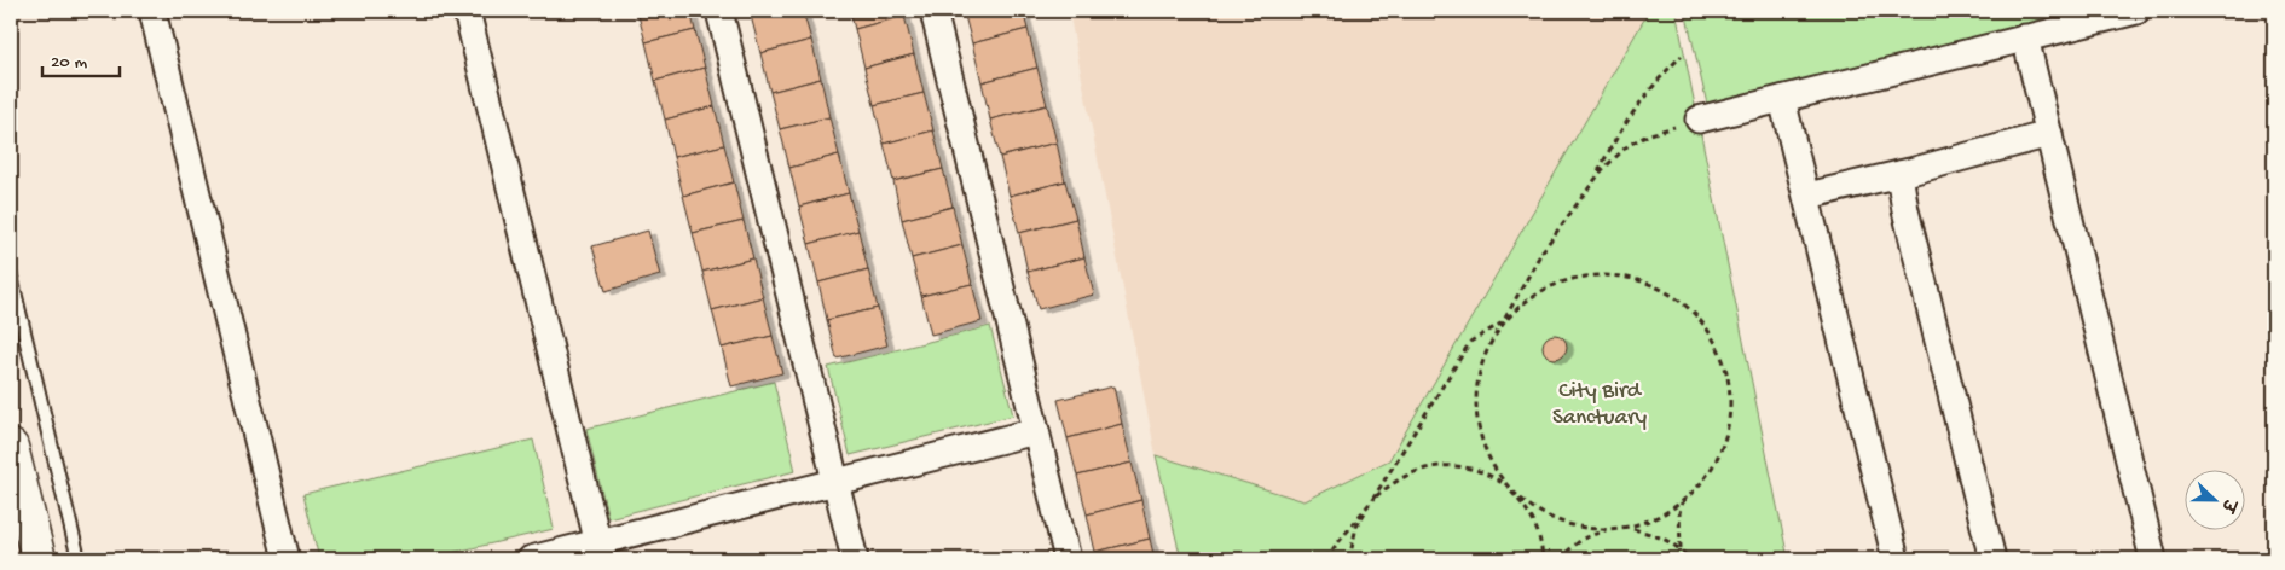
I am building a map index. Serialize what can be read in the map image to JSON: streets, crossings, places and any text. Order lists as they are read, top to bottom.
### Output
{
  "parks": ["City Bird Sanctuary"],
  "scale_bar": "20 m",
  "north": "right"
}
